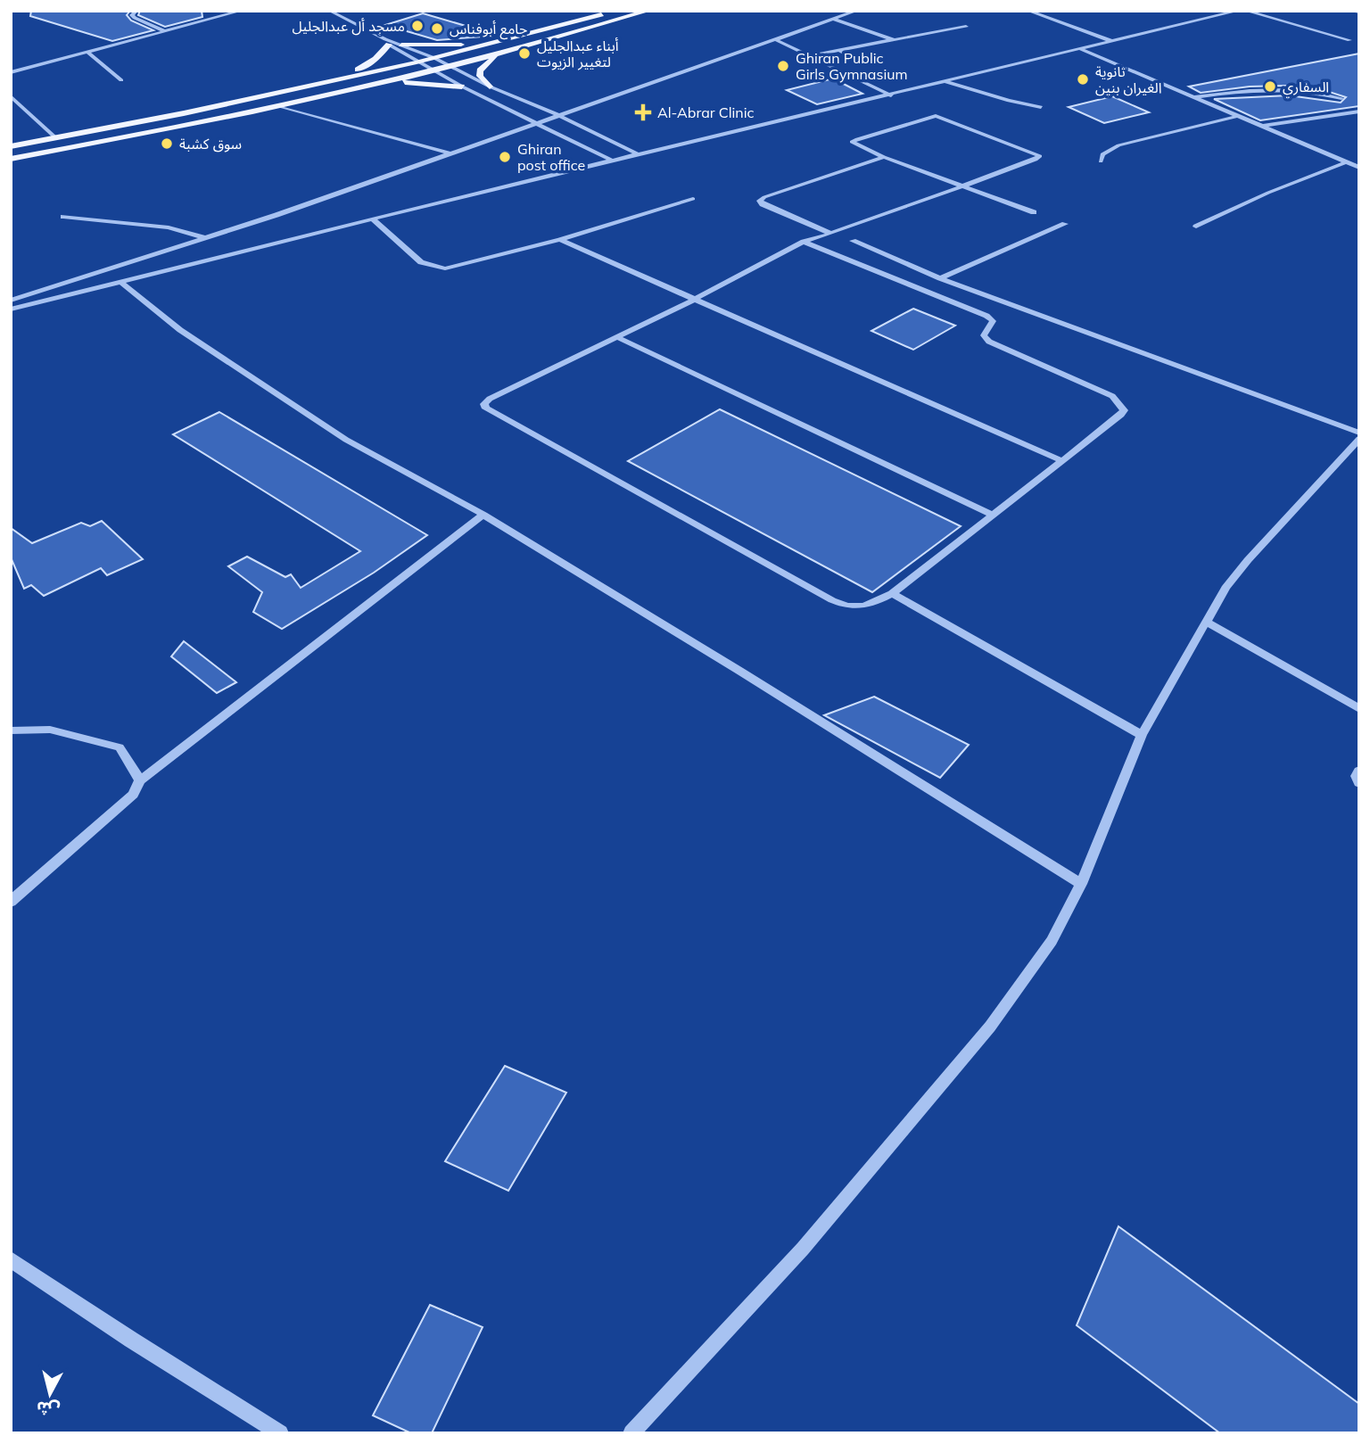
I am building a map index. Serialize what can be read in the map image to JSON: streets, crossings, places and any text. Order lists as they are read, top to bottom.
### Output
{
  "places": {
    "other": [
      "مسجد أل عبدالجليل",
      "جامع أبوفناس",
      "أبناء عبدالجليل لتغيير الزيوت",
      "Ghiran Public Girls Gymnasium",
      "تانوية الغيران بنين",
      "السفاري",
      "سوق كشبة",
      "Ghiran post office"
    ],
    "health": ["Al-Abrar Clinic"]
  },
  "north": "bottom"
}
